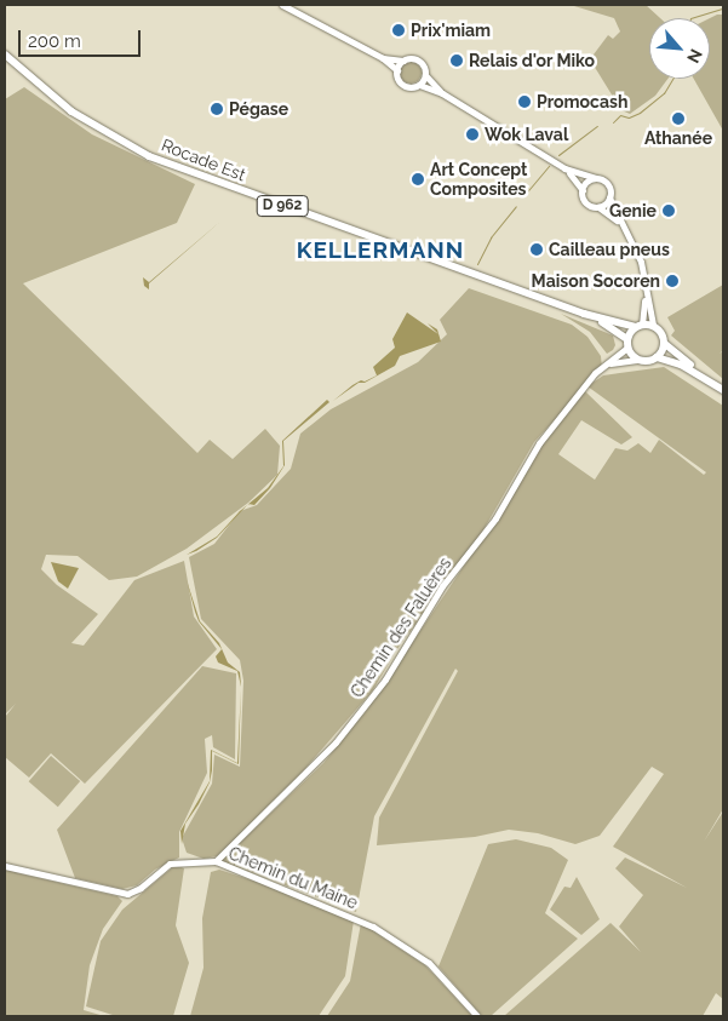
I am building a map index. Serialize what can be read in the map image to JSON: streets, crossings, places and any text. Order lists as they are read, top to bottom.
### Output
{
  "streets": {
    "main road": ["Rocade Est", "D 962"],
    "street": ["Chemin des Faluères", "Chemin du Maine"]
  },
  "crossings": [
    ["Rocade Est", "Chemin des Faluères"],
    ["Chemin des Faluères", "Chemin du Maine"]
  ],
  "districts": ["KELLERMANN"],
  "places": [
    "Prix'miam",
    "Relais d'or Miko",
    "Promocash",
    "Pégase",
    "Athanée",
    "Wok Laval",
    "Art Concept Composites",
    "Genie",
    "Cailleau pneus",
    "Maison Socoren"
  ],
  "scale_bar": "200 m",
  "north": "bottom right"
}
